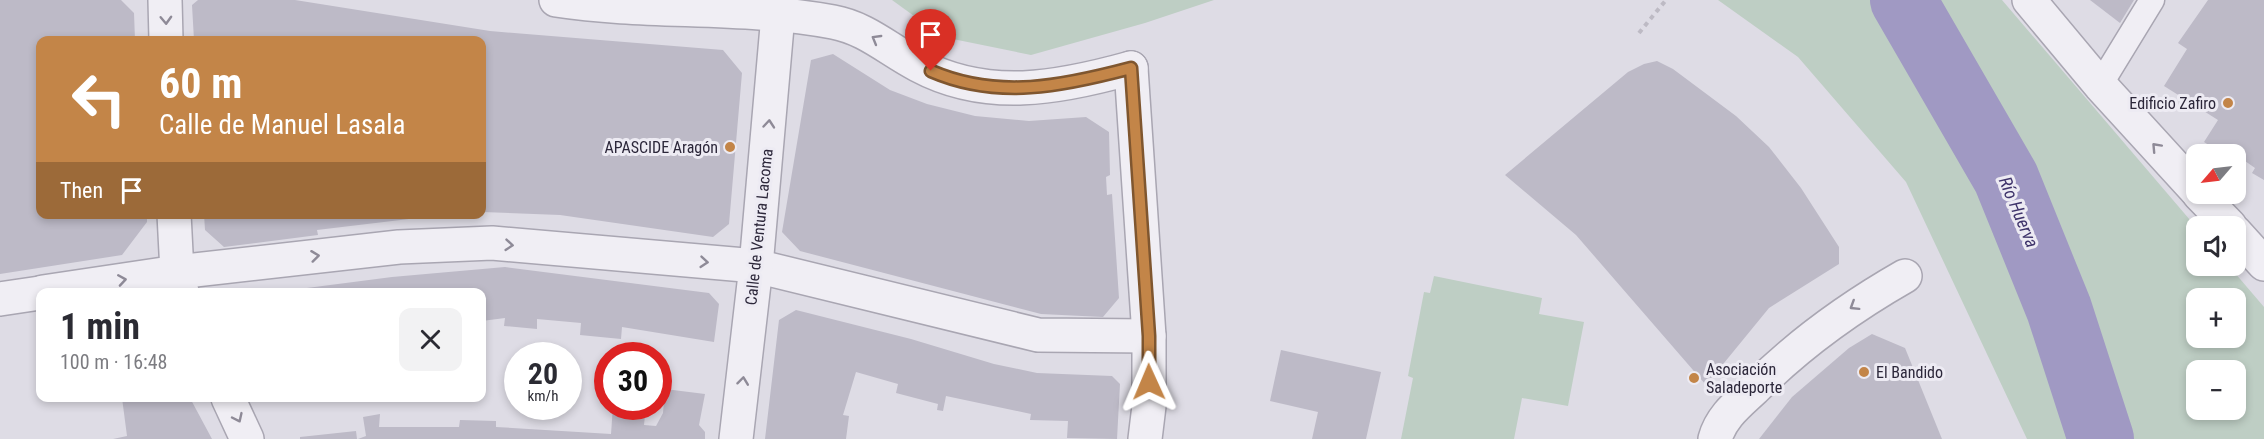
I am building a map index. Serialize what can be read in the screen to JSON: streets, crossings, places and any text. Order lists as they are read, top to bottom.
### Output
{
  "streets": {
    "street": ["Calle de Ventura Lacoma"]
  },
  "one_way": ["Calle de Ventura Lacoma"],
  "water": ["Río Huerva"],
  "places": [
    "Edificio Zafiro",
    "APASCIDE Aragón",
    "El Bandido",
    "Asociación Saladeporte"
  ],
  "north": "bottom left",
  "page": {
    "turn": ["60 m", "Calle de Manuel Lasala"],
    "map_buttons": ["+", "−"],
    "then": "Then",
    "heading": ["1 min", "100 m · 16:48"],
    "speed": "20 km/h",
    "limit": "30"
  }
}
